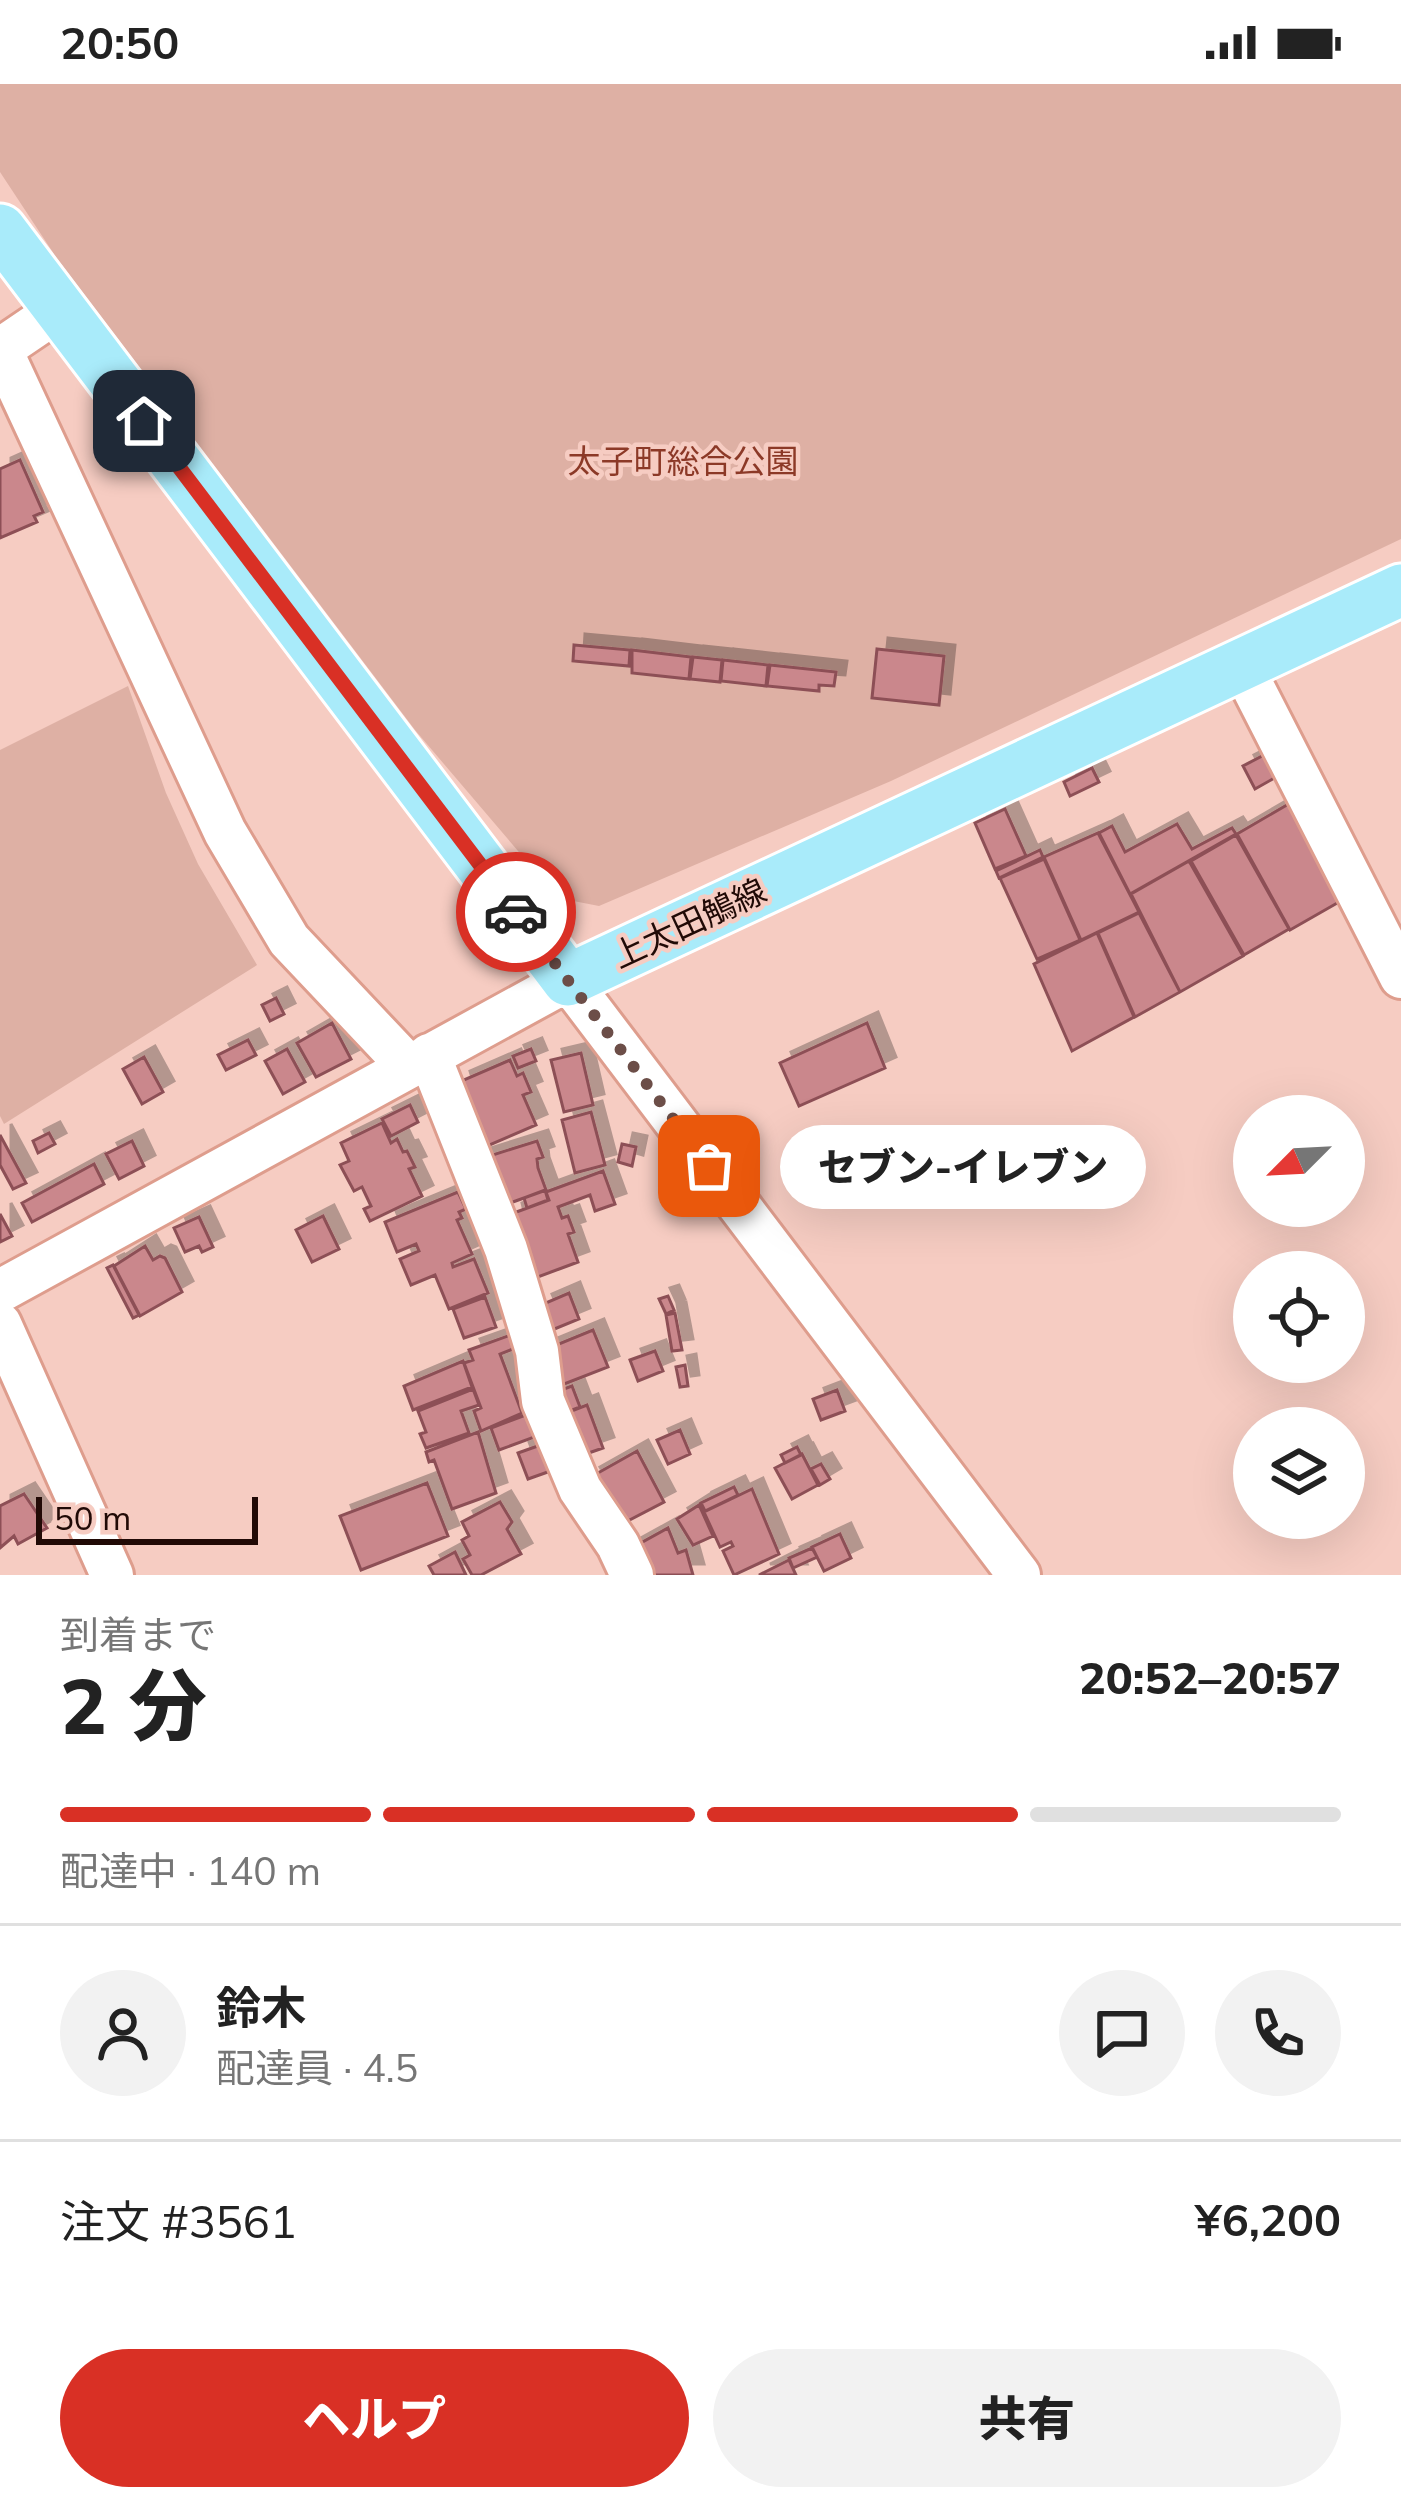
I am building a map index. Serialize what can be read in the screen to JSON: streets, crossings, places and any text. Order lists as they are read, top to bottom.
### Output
{
  "streets": {
    "main road": ["上太田鵤線"]
  },
  "parks": ["太子町総合公園"],
  "places": ["セブン-イレブン"],
  "scale_bar": "50 m",
  "north": "bottom left",
  "page": {
    "status": "20:50",
    "bubble": "セブン-イレブン",
    "scale": "50 m",
    "heading": ["2 分", "到着まで", "20:52–20:57"],
    "panel": [
      "鈴木",
      "配達員 · 4.5",
      "注文 #3561",
      "¥6,200"
    ],
    "bar": "配達中 · 140 m",
    "buttons": ["ヘルプ", "共有"]
  }
}
